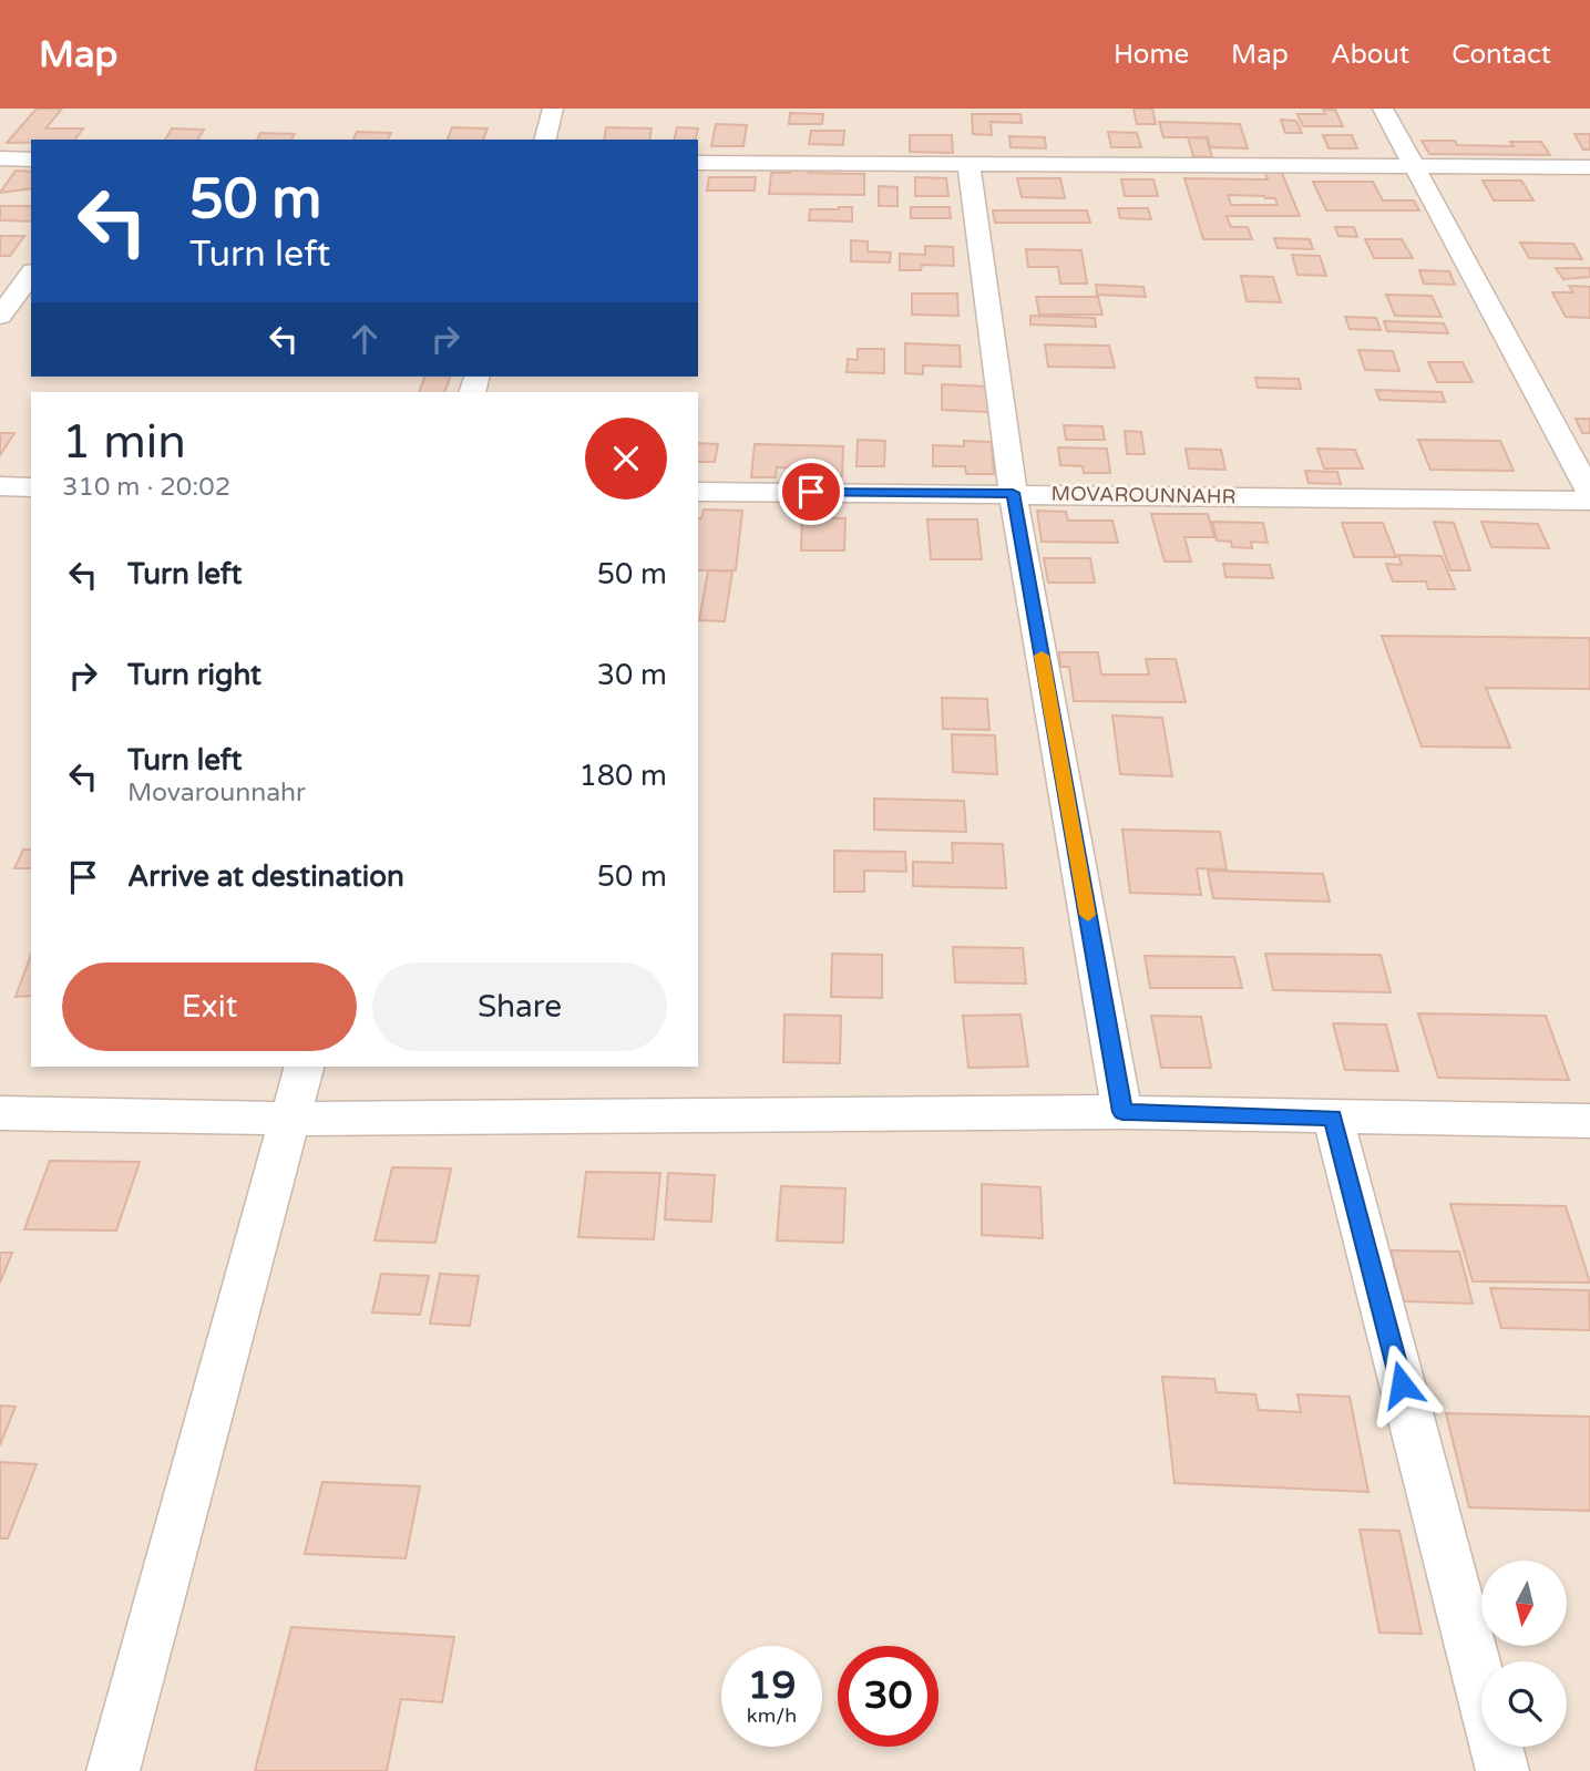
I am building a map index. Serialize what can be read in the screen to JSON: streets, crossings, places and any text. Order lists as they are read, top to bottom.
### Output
{
  "streets": {
    "street": ["MOVAROUNNAHR"]
  },
  "north": "bottom",
  "page": {
    "header": "Map",
    "nav": [
      "Home",
      "Map",
      "About",
      "Contact"
    ],
    "turn": ["50 m", "Turn left"],
    "heading": ["1 min", "310 m · 20:02"],
    "list": [
      {
        "name": "Turn left",
        "value": "50 m"
      },
      {
        "name": "Turn right",
        "value": "30 m"
      },
      {
        "name": "Turn left",
        "note": "Movarounnahr",
        "value": "180 m"
      },
      {
        "name": "Arrive at destination",
        "value": "50 m"
      }
    ],
    "buttons": ["Exit", "Share"],
    "speed": "19 km/h",
    "limit": "30"
  }
}
